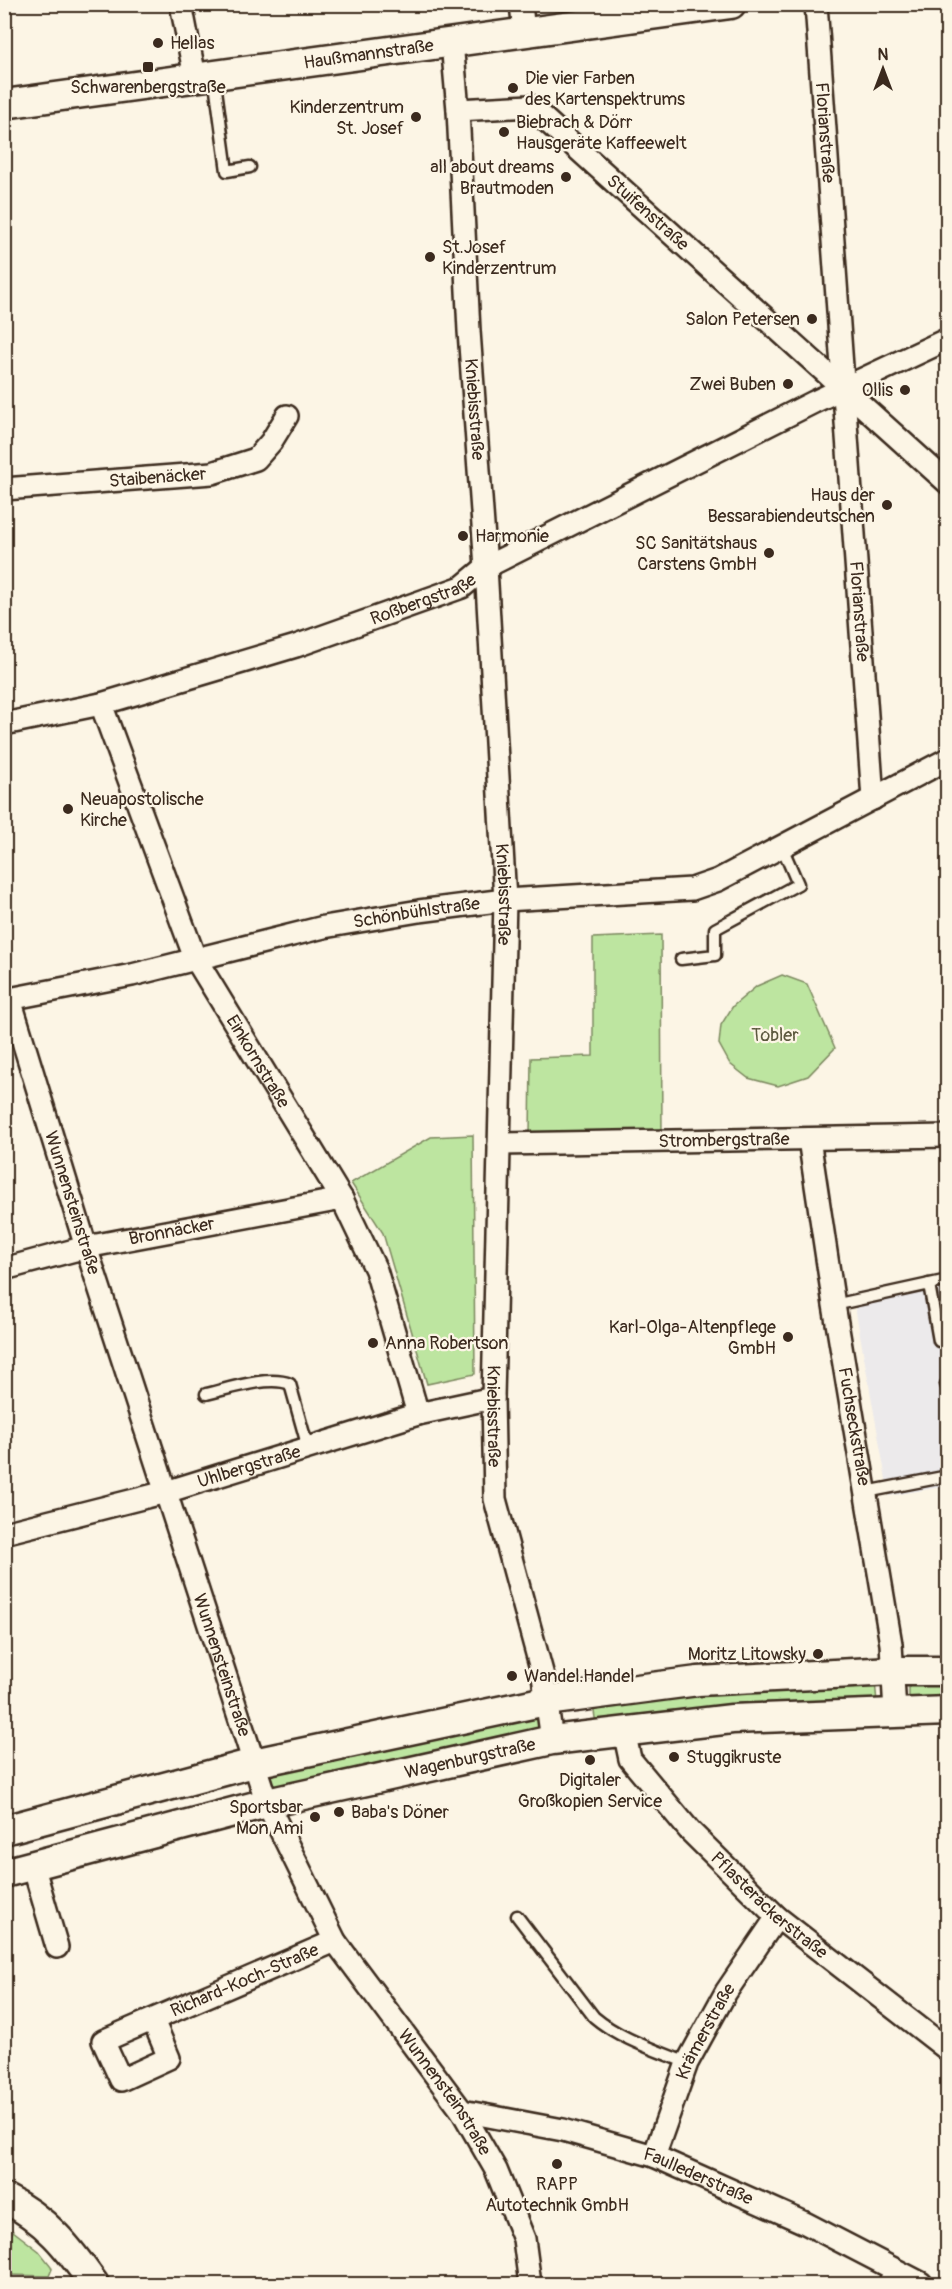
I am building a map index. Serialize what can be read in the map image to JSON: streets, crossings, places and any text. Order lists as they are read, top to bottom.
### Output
{
  "streets": {
    "main road": ["Haußmannstraße", "Wagenburgstraße"],
    "street": [
      "Florianstraße",
      "Stuifenstraße",
      "Kniebisstraße",
      "Staibenäcker",
      "Roßbergstraße",
      "Schönbühlstraße",
      "Einkornstraße",
      "Strombergstraße",
      "Wunnensteinstraße",
      "Bronnäcker",
      "Fuchseckstraße",
      "Uhlbergstraße",
      "Pflasteräckerstraße",
      "Richard-Koch-Straße",
      "Krämerstraße",
      "Faullederstraße"
    ]
  },
  "crossings": [
    ["Haußmannstraße", "Kniebisstraße"],
    ["Florianstraße", "Stuifenstraße"],
    ["Florianstraße", "Roßbergstraße"],
    ["Florianstraße", "Schönbühlstraße"],
    ["Stuifenstraße", "Kniebisstraße"],
    ["Stuifenstraße", "Roßbergstraße"],
    ["Kniebisstraße", "Roßbergstraße"],
    ["Kniebisstraße", "Schönbühlstraße"],
    ["Kniebisstraße", "Strombergstraße"],
    ["Kniebisstraße", "Uhlbergstraße"],
    ["Kniebisstraße", "Wagenburgstraße"],
    ["Roßbergstraße", "Einkornstraße"],
    ["Schönbühlstraße", "Einkornstraße"],
    ["Schönbühlstraße", "Wunnensteinstraße"],
    ["Einkornstraße", "Bronnäcker"],
    ["Einkornstraße", "Uhlbergstraße"],
    ["Strombergstraße", "Fuchseckstraße"],
    ["Wunnensteinstraße", "Bronnäcker"],
    ["Wunnensteinstraße", "Uhlbergstraße"],
    ["Wunnensteinstraße", "Wagenburgstraße"],
    ["Wunnensteinstraße", "Richard-Koch-Straße"],
    ["Wunnensteinstraße", "Faullederstraße"],
    ["Fuchseckstraße", "Wagenburgstraße"],
    ["Wagenburgstraße", "Pflasteräckerstraße"],
    ["Pflasteräckerstraße", "Krämerstraße"],
    ["Krämerstraße", "Faullederstraße"]
  ],
  "parks": ["Tobler"],
  "places": {
    "other": [
      "Hellas",
      "Die vier Farben des Kartenspektrums",
      "Kinderzentrum St. Josef",
      "Biebrach & Dörr Hausgeräte Kaffeewelt",
      "all about dreams Brautmoden",
      "St.Josef Kinderzentrum",
      "Salon Petersen",
      "Zwei Buben",
      "Ollis",
      "Haus der Bessarabiendeutschen",
      "Harmonie",
      "SC Sanitätshaus Carstens GmbH",
      "Neuapostolische Kirche",
      "Karl-Olga-Altenpflege GmbH",
      "Anna Robertson",
      "Moritz Litowsky",
      "Wandel.Handel",
      "Stuggikruste",
      "Digitaler Großkopien Service",
      "Baba's Döner",
      "Sportsbar Mon Ami",
      "RAPP Autotechnik GmbH"
    ],
    "transit": ["Schwarenbergstraße"]
  },
  "north": "top"
}
